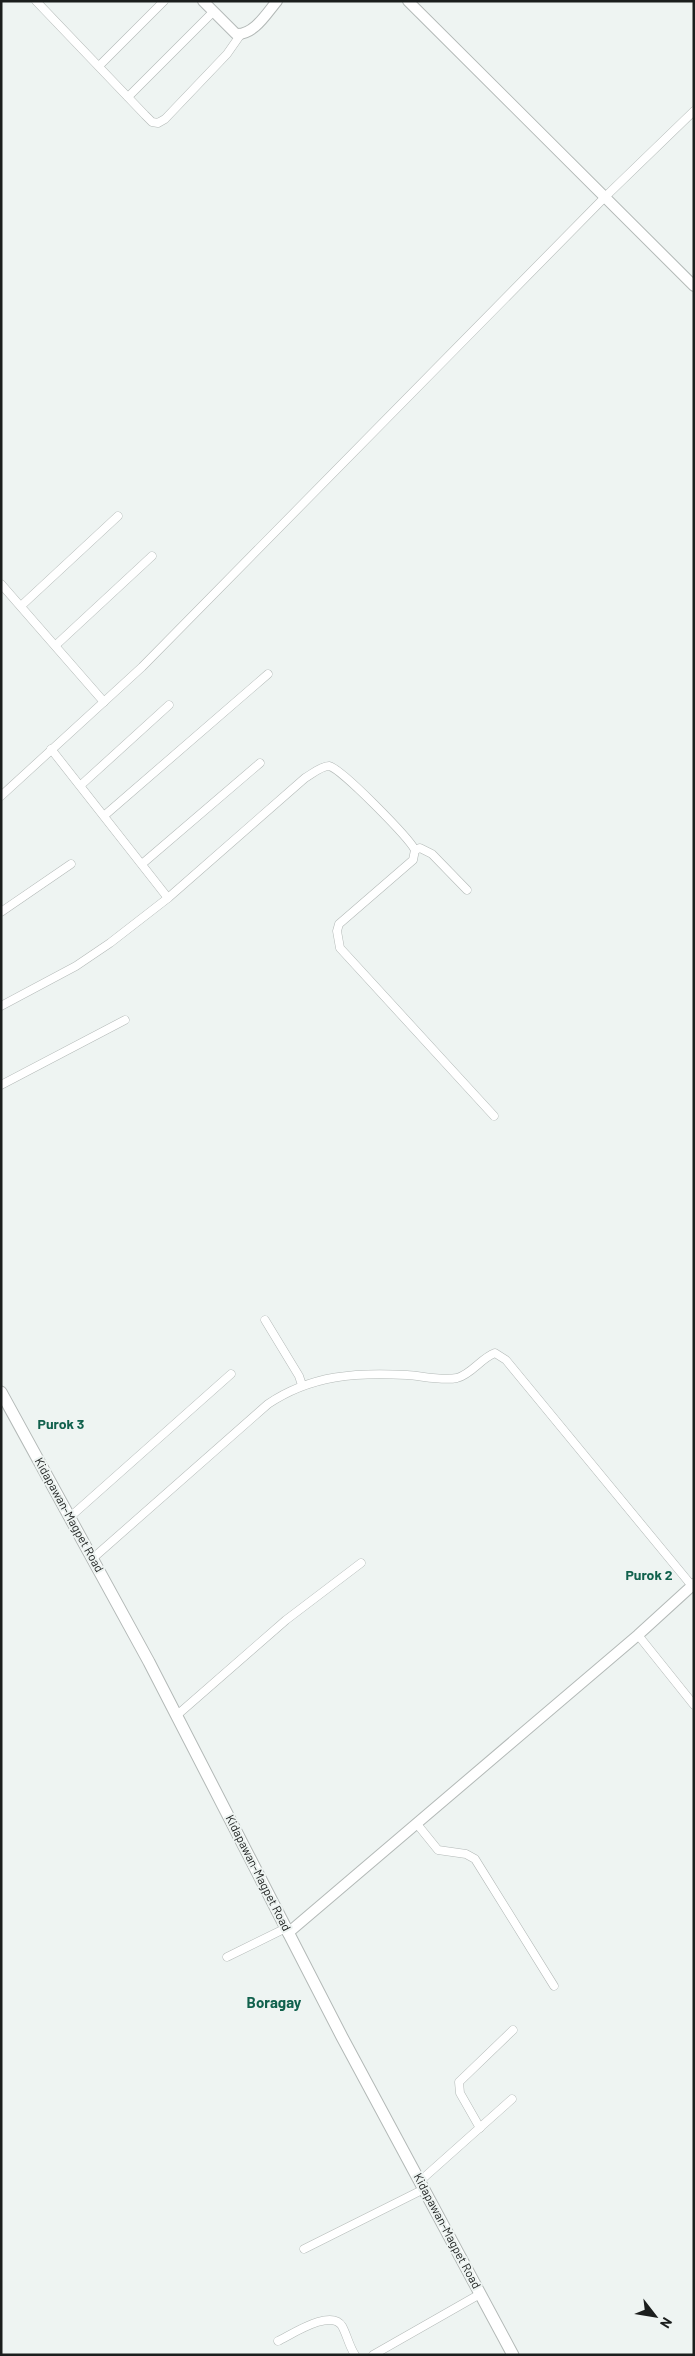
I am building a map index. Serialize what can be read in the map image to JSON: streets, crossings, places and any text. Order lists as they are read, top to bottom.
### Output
{
  "streets": {
    "main road": ["Kidapawan-Magpet Road"]
  },
  "districts": ["Purok 3", "Purok 2", "Boragay"],
  "north": "bottom right"
}
